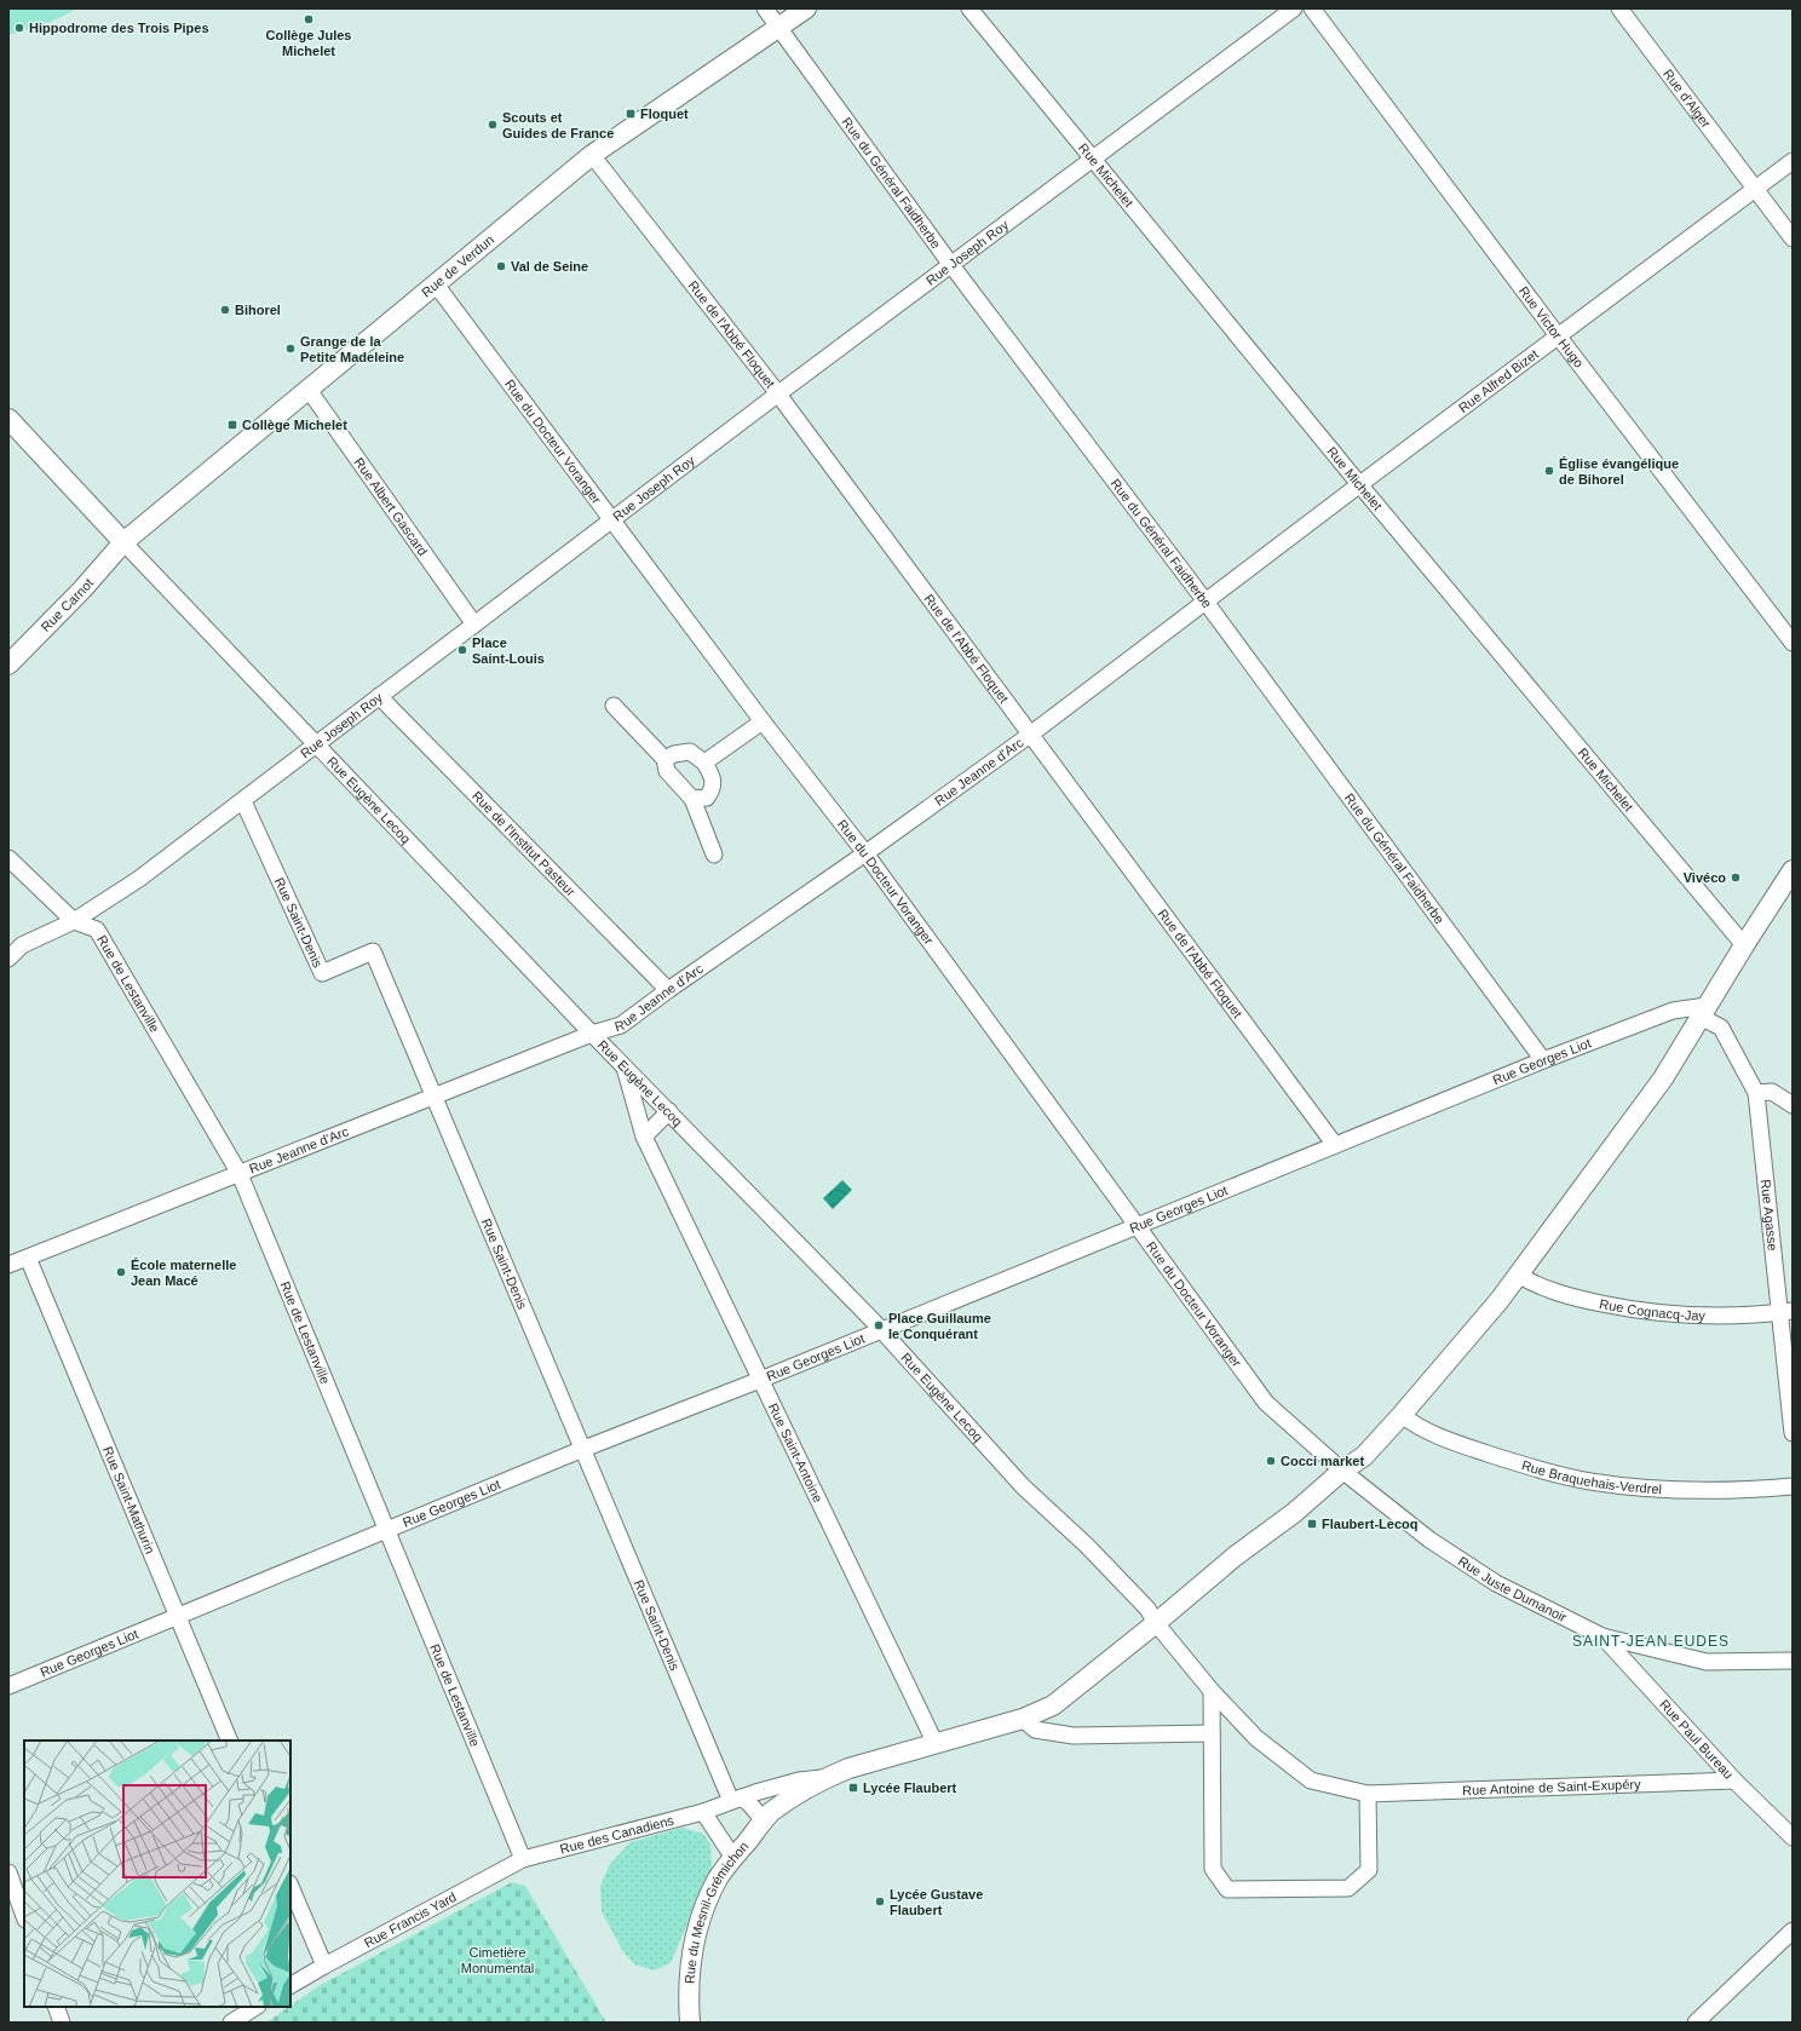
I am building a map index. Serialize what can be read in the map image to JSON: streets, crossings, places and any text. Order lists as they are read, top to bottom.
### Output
{
  "streets": {
    "street": [
      "Rue d'Alger",
      "Rue Michelet",
      "Rue du Général Faidherbe",
      "Rue Joseph Roy",
      "Rue de Verdun",
      "Rue Victor Hugo",
      "Rue de l'Abbé Floquet",
      "Rue Alfred Bizet",
      "Rue du Docteur Voranger",
      "Rue Albert Gascard",
      "Rue Carnot",
      "Rue Jeanne d'Arc",
      "Rue Eugène Lecoq",
      "Rue de l'Institut Pasteur",
      "Rue Saint-Denis",
      "Rue de Lestanville",
      "Rue Georges Liot",
      "Rue Agasse",
      "Rue Cognacq-Jay",
      "Rue Saint-Antoine",
      "Rue Braquehais-Verdrel",
      "Rue Saint-Mathurin",
      "Rue Juste Dumanoir",
      "Rue Paul Bureau",
      "Rue Antoine de Saint-Exupéry",
      "Rue des Canadiens",
      "Rue du Mesnil-Grémichon",
      "Rue Francis Yard"
    ]
  },
  "crossings": [
    ["Rue d'Alger", "Rue Alfred Bizet"],
    ["Rue Michelet", "Rue Joseph Roy"],
    ["Rue Michelet", "Rue Alfred Bizet"],
    ["Rue Michelet", "Rue du Mesnil-Grémichon"],
    ["Rue du Général Faidherbe", "Rue Joseph Roy"],
    ["Rue du Général Faidherbe", "Rue de Verdun"],
    ["Rue du Général Faidherbe", "Rue Alfred Bizet"],
    ["Rue du Général Faidherbe", "Rue Jeanne d'Arc"],
    ["Rue du Général Faidherbe", "Rue Georges Liot"],
    ["Rue Joseph Roy", "Rue de l'Abbé Floquet"],
    ["Rue Joseph Roy", "Rue du Docteur Voranger"],
    ["Rue Joseph Roy", "Rue Albert Gascard"],
    ["Rue Joseph Roy", "Rue Eugène Lecoq"],
    ["Rue Joseph Roy", "Rue de l'Institut Pasteur"],
    ["Rue Joseph Roy", "Rue Saint-Denis"],
    ["Rue Joseph Roy", "Rue de Lestanville"],
    ["Rue de Verdun", "Rue de l'Abbé Floquet"],
    ["Rue de Verdun", "Rue du Docteur Voranger"],
    ["Rue de Verdun", "Rue Albert Gascard"],
    ["Rue de Verdun", "Rue Carnot"],
    ["Rue de Verdun", "Rue Eugène Lecoq"],
    ["Rue Victor Hugo", "Rue Alfred Bizet"],
    ["Rue de l'Abbé Floquet", "Rue Jeanne d'Arc"],
    ["Rue de l'Abbé Floquet", "Rue Georges Liot"],
    ["Rue Alfred Bizet", "Rue Jeanne d'Arc"],
    ["Rue du Docteur Voranger", "Rue Jeanne d'Arc"],
    ["Rue du Docteur Voranger", "Rue Georges Liot"],
    ["Rue du Docteur Voranger", "Rue Juste Dumanoir"],
    ["Rue du Docteur Voranger", "Rue du Mesnil-Grémichon"],
    ["Rue Carnot", "Rue Eugène Lecoq"],
    ["Rue Jeanne d'Arc", "Rue Eugène Lecoq"],
    ["Rue Jeanne d'Arc", "Rue de l'Institut Pasteur"],
    ["Rue Jeanne d'Arc", "Rue Saint-Denis"],
    ["Rue Jeanne d'Arc", "Rue de Lestanville"],
    ["Rue Jeanne d'Arc", "Rue Saint-Mathurin"],
    ["Rue Eugène Lecoq", "Rue Georges Liot"],
    ["Rue Eugène Lecoq", "Rue Saint-Antoine"],
    ["Rue Eugène Lecoq", "Rue Antoine de Saint-Exupéry"],
    ["Rue Eugène Lecoq", "Rue du Mesnil-Grémichon"],
    ["Rue Saint-Denis", "Rue Georges Liot"],
    ["Rue Saint-Denis", "Rue des Canadiens"],
    ["Rue de Lestanville", "Rue Georges Liot"],
    ["Rue de Lestanville", "Rue des Canadiens"],
    ["Rue de Lestanville", "Rue Francis Yard"],
    ["Rue Georges Liot", "Rue Agasse"],
    ["Rue Georges Liot", "Rue Saint-Antoine"],
    ["Rue Georges Liot", "Rue Saint-Mathurin"],
    ["Rue Georges Liot", "Rue du Mesnil-Grémichon"],
    ["Rue Agasse", "Rue Cognacq-Jay"],
    ["Rue Agasse", "Rue du Mesnil-Grémichon"],
    ["Rue Cognacq-Jay", "Rue du Mesnil-Grémichon"],
    ["Rue Saint-Antoine", "Rue du Mesnil-Grémichon"],
    ["Rue Braquehais-Verdrel", "Rue du Mesnil-Grémichon"],
    ["Rue Juste Dumanoir", "Rue Paul Bureau"],
    ["Rue Juste Dumanoir", "Rue du Mesnil-Grémichon"],
    ["Rue Paul Bureau", "Rue Antoine de Saint-Exupéry"],
    ["Rue Antoine de Saint-Exupéry", "Rue du Mesnil-Grémichon"],
    ["Rue des Canadiens", "Rue du Mesnil-Grémichon"],
    ["Rue des Canadiens", "Rue Francis Yard"]
  ],
  "districts": ["SAINT-JEAN EUDES"],
  "parks": ["Cimetière Monumental"],
  "places": {
    "other": [
      "Collège Jules Michelet",
      "Hippodrome des Trois Pipes",
      "Scouts et Guides de France",
      "Val de Seine",
      "Bihorel",
      "Grange de la Petite Madeleine",
      "Église évangélique de Bihorel",
      "Place Saint-Louis",
      "Vivéco",
      "École maternelle Jean Macé",
      "Place Guillaume le Conquérant",
      "Cocci market",
      "Lycée Gustave Flaubert"
    ],
    "transit": [
      "Floquet",
      "Collège Michelet",
      "Flaubert-Lecoq",
      "Lycée Flaubert"
    ]
  }
}
